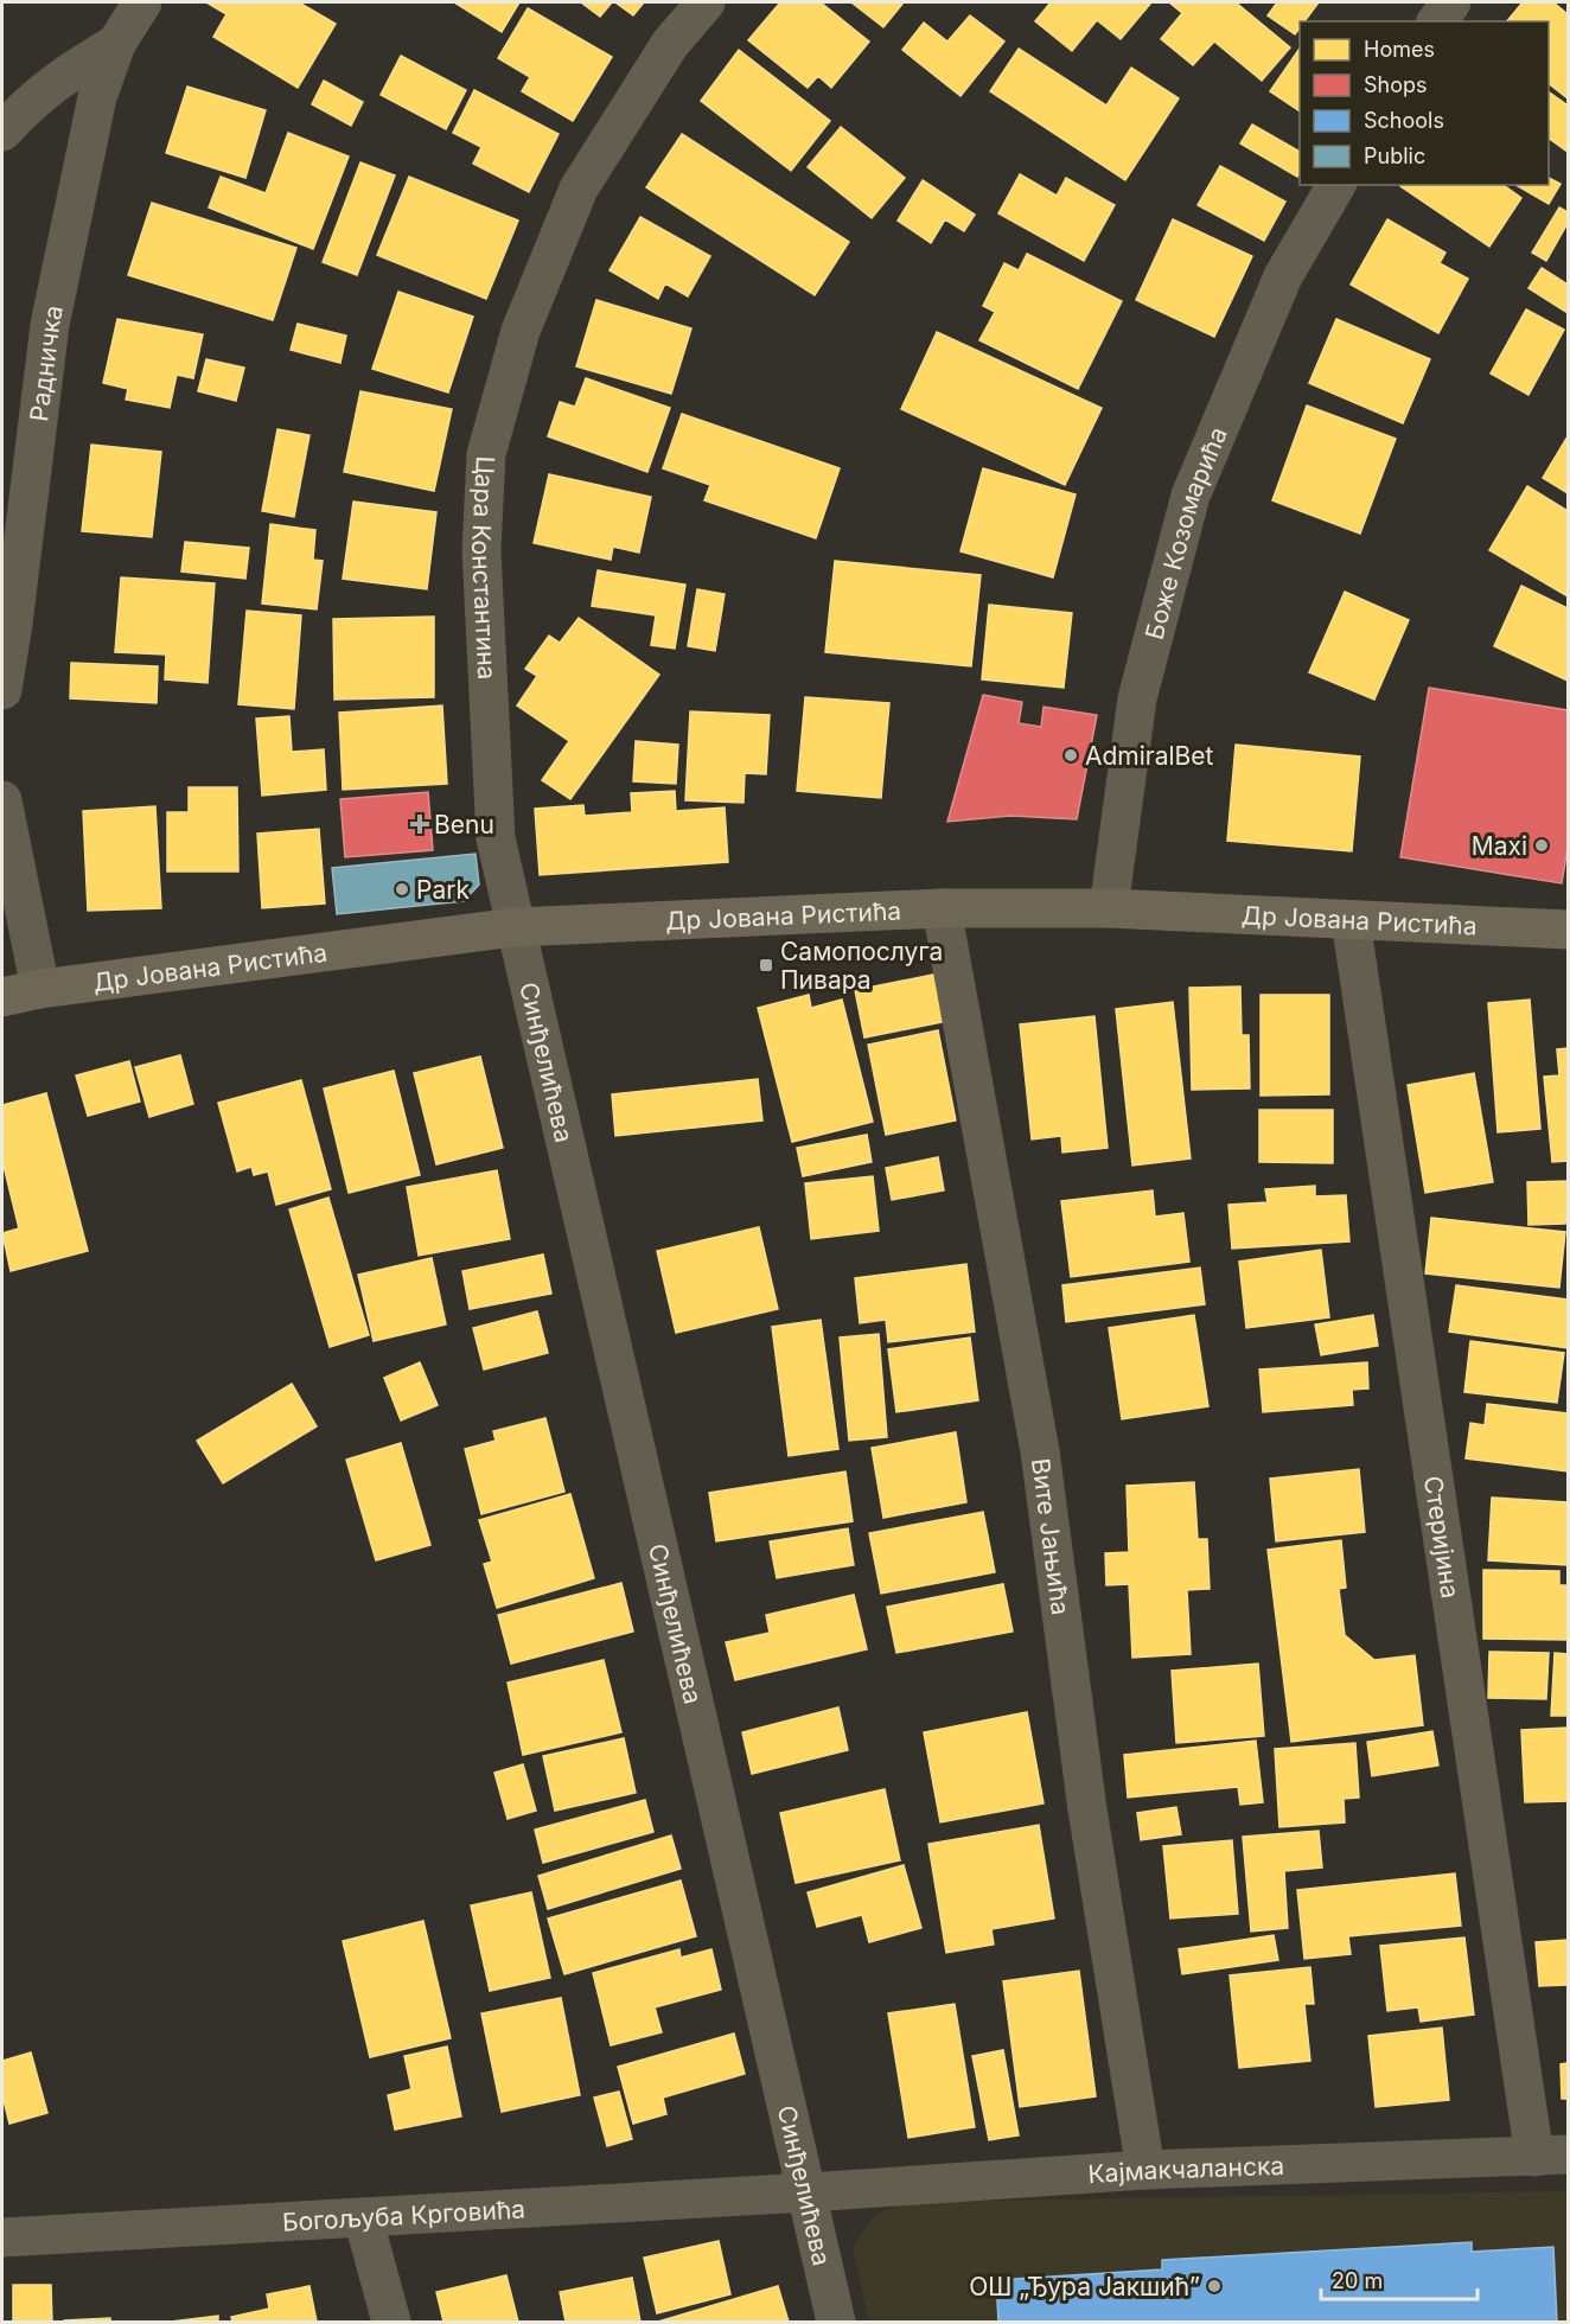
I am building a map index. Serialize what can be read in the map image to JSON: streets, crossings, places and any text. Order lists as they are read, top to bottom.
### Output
{
  "streets": {
    "street": [
      "Радничка",
      "Боже Козомарића",
      "Цара Константина",
      "Др Јована Ристића",
      "Синђелићева",
      "Вите Јањића",
      "Стеријина",
      "Кајмакчаланска",
      "Богољуба Крговића"
    ]
  },
  "crossings": [
    ["Боже Козомарића", "Др Јована Ристића"],
    ["Цара Константина", "Др Јована Ристића"],
    ["Цара Константина", "Синђелићева"],
    ["Др Јована Ристића", "Синђелићева"],
    ["Др Јована Ристића", "Вите Јањића"],
    ["Др Јована Ристића", "Стеријина"],
    ["Синђелићева", "Кајмакчаланска"],
    ["Синђелићева", "Богољуба Крговића"],
    ["Вите Јањића", "Кајмакчаланска"],
    ["Стеријина", "Кајмакчаланска"],
    ["Кајмакчаланска", "Богољуба Крговића"]
  ],
  "places": {
    "other": [
      "AdmiralBet",
      "Maxi",
      "Park",
      "ОШ „Ђура Јакшић”"
    ],
    "health": ["Benu"],
    "transit": ["Самопослуга Пивара"]
  },
  "legend": [
    "Homes",
    "Shops",
    "Schools",
    "Public"
  ],
  "scale_bar": "20 m"
}
